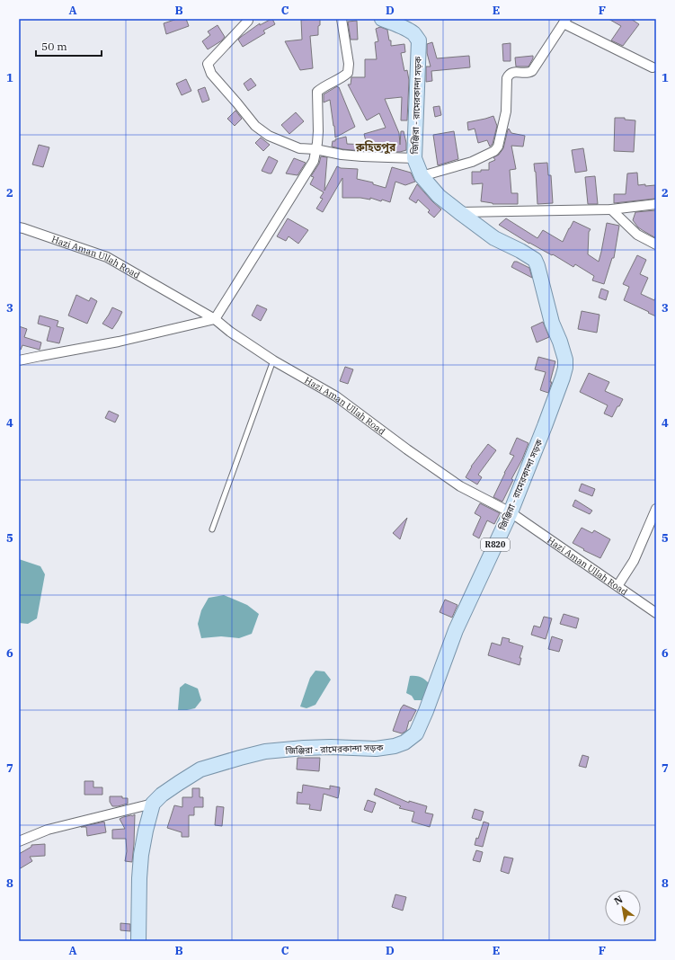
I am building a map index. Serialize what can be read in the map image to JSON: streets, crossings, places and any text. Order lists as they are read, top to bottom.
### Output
{
  "streets": {
    "main road": ["জিঞ্জিরা - রামেরকান্দা সড়ক", "R820"],
    "street": ["Hazi Aman Ullah Road"]
  },
  "crossings": [
    ["জিঞ্জিরা - রামেরকান্দা সড়ক", "Hazi Aman Ullah Road"]
  ],
  "districts": ["রুহিতপুর"],
  "scale_bar": "50 m",
  "north": "top left",
  "grid": {
    "columns": [
      "A",
      "B",
      "C",
      "D",
      "E",
      "F"
    ],
    "rows": [
      "1",
      "2",
      "3",
      "4",
      "5",
      "6",
      "7",
      "8"
    ]
  }
}
